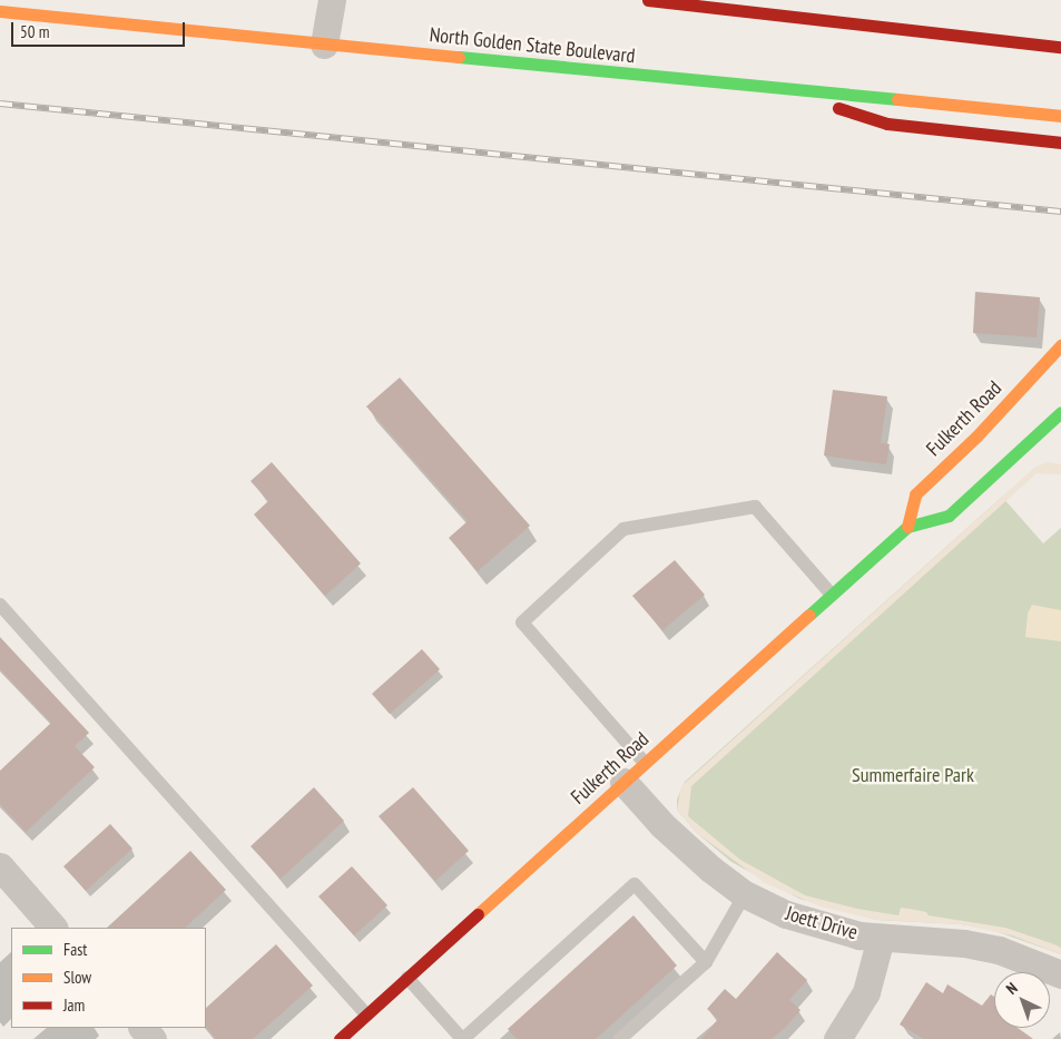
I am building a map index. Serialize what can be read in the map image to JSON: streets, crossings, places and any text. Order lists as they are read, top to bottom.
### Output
{
  "streets": {
    "main road": ["North Golden State Boulevard", "Fulkerth Road"],
    "street": ["Joett Drive"]
  },
  "crossings": [
    ["Fulkerth Road", "Joett Drive"]
  ],
  "parks": ["Summerfaire Park"],
  "legend": ["Fast", "Slow", "Jam"],
  "scale_bar": "50 m",
  "north": "top left"
}
